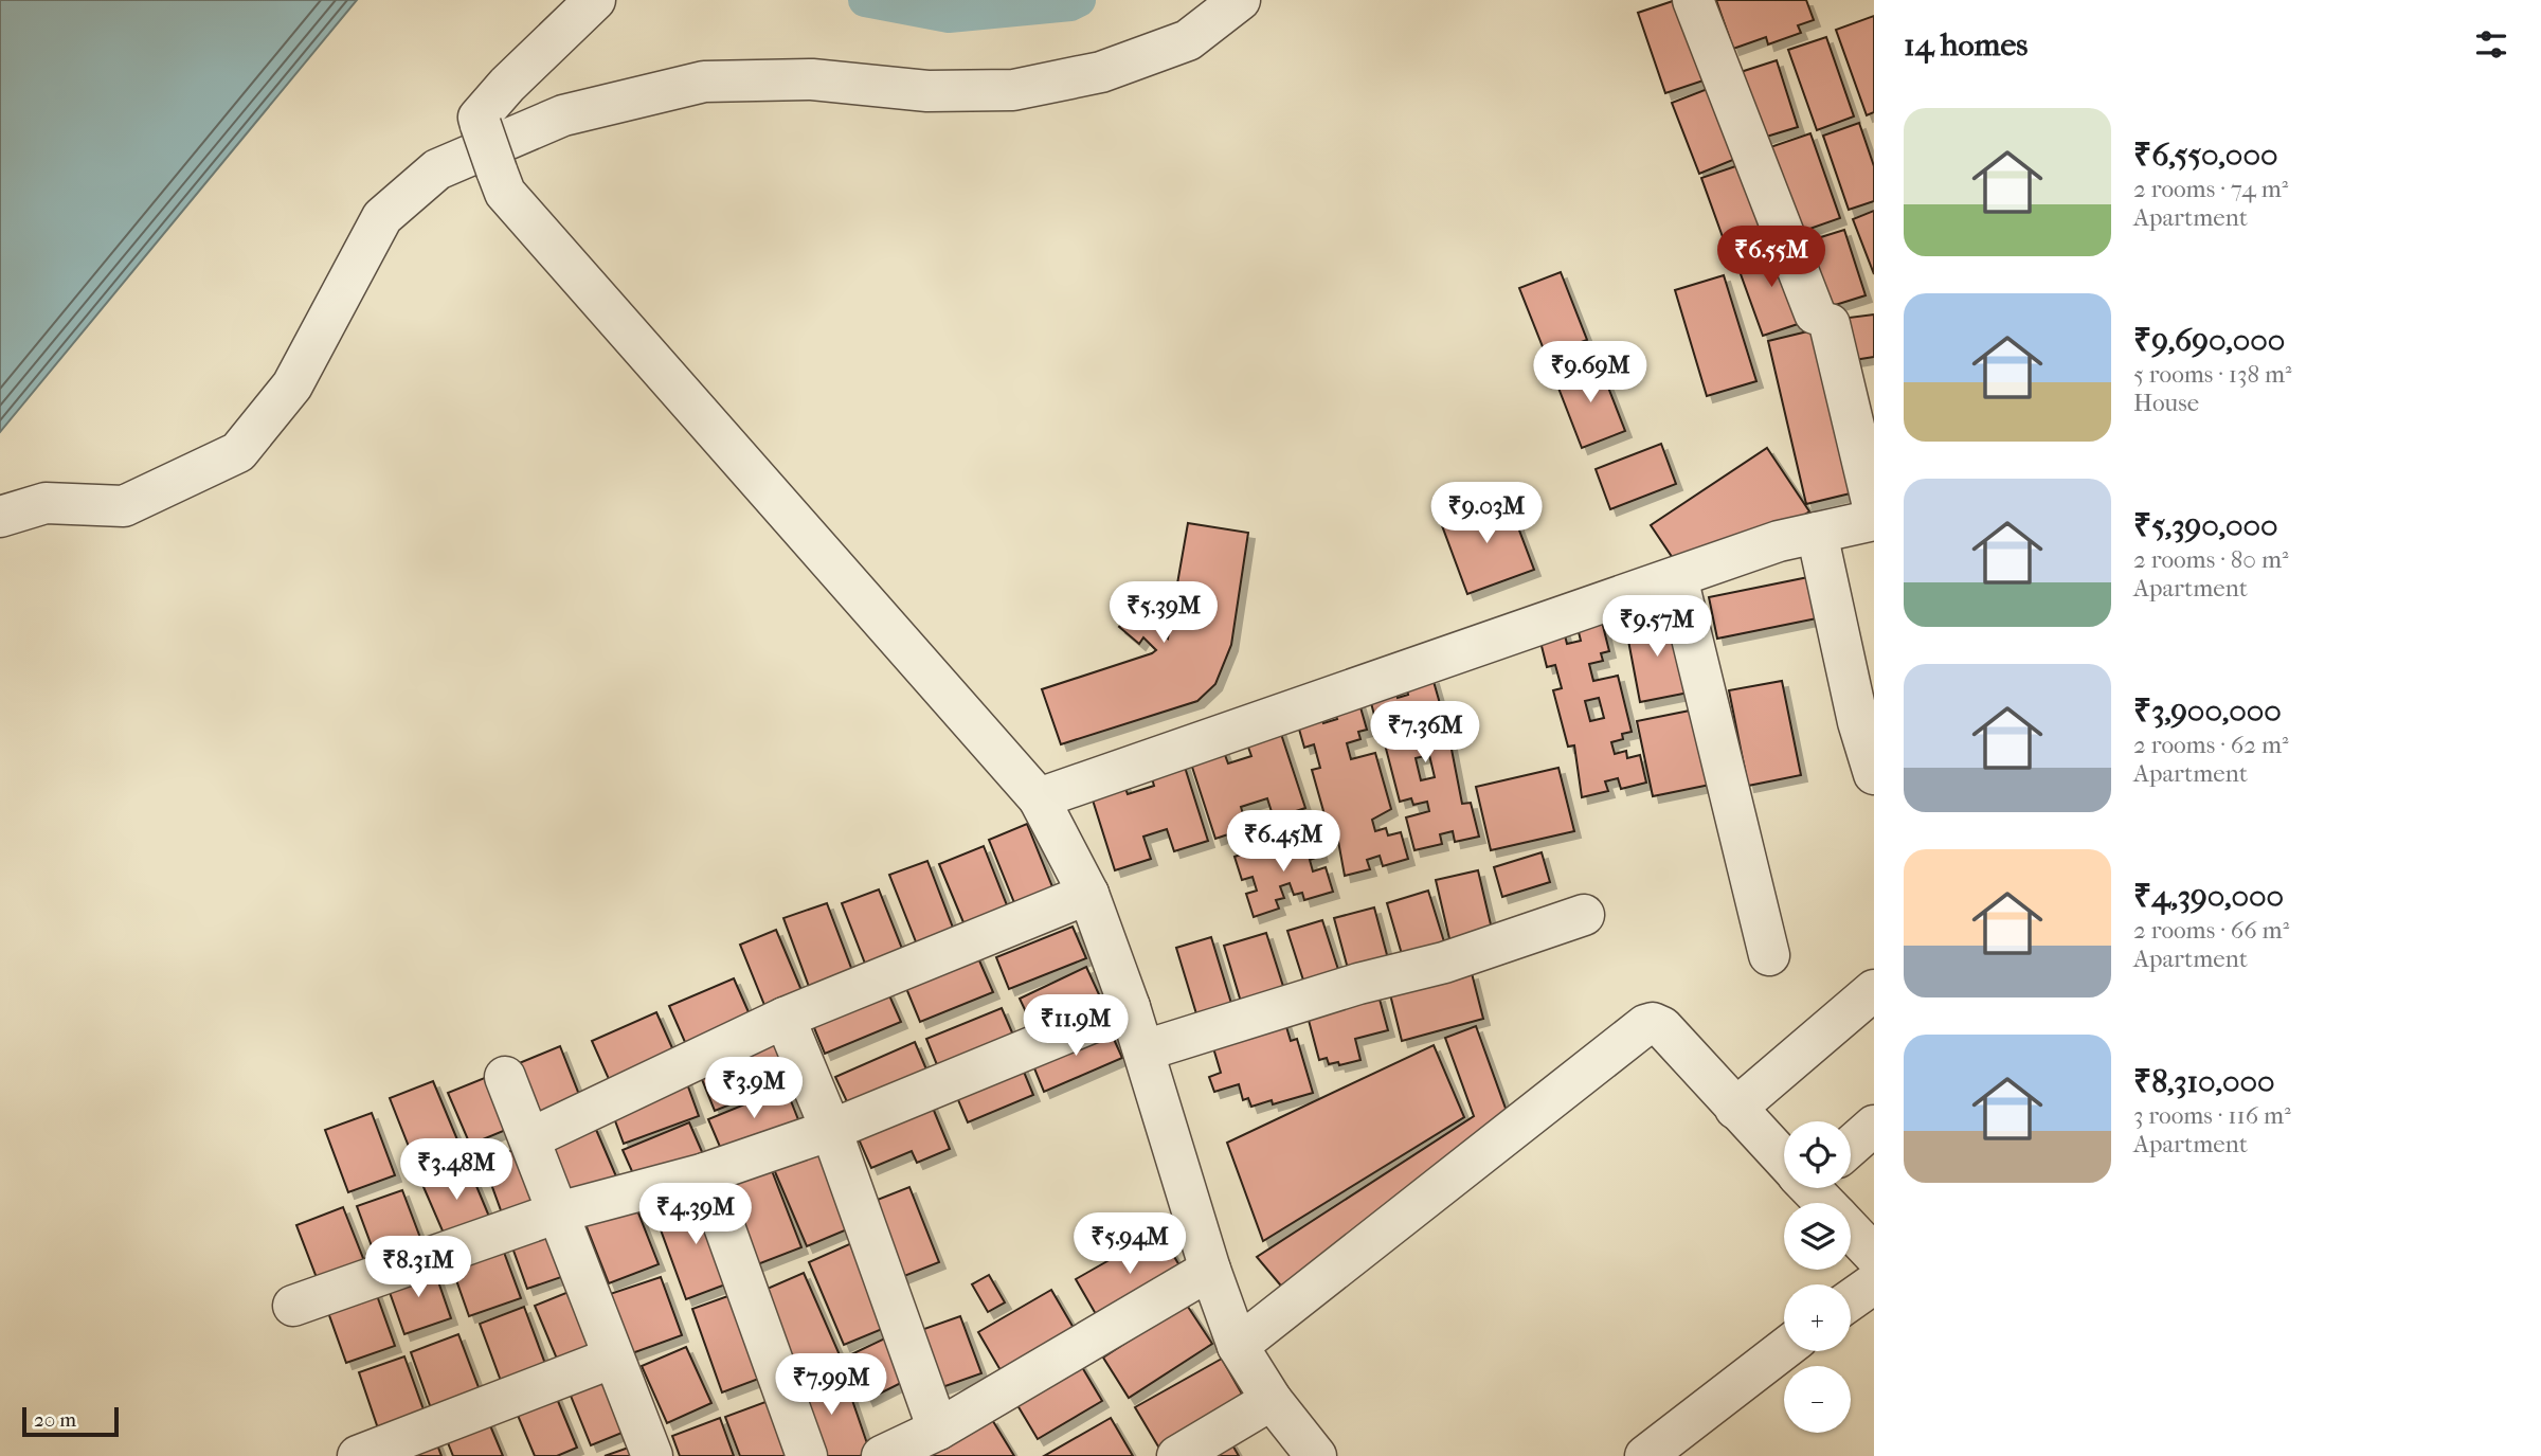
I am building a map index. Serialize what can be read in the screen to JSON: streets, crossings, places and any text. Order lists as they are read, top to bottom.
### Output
{
  "scale_bar": "20 m",
  "page": {
    "heading": "14 homes",
    "list": [
      {
        "name": "₹6,550,000",
        "note": "2 rooms · 74 m² · Apartment"
      },
      {
        "name": "₹9,690,000",
        "note": "5 rooms · 138 m² · House"
      },
      {
        "name": "₹5,390,000",
        "note": "2 rooms · 80 m² · Apartment"
      },
      {
        "name": "₹3,900,000",
        "note": "2 rooms · 62 m² · Apartment"
      },
      {
        "name": "₹4,390,000",
        "note": "2 rooms · 66 m² · Apartment"
      },
      {
        "name": "₹8,310,000",
        "note": "3 rooms · 116 m² · Apartment"
      }
    ],
    "price": [
      "₹6.55M",
      "₹9.69M",
      "₹9.03M",
      "₹5.39M",
      "₹9.57M",
      "₹7.36M",
      "₹6.45M",
      "₹11.9M",
      "₹3.9M",
      "₹3.48M",
      "₹4.39M",
      "₹5.94M",
      "₹8.31M",
      "₹7.99M"
    ],
    "map_buttons": ["+", "−"],
    "scale": "20 m"
  }
}
